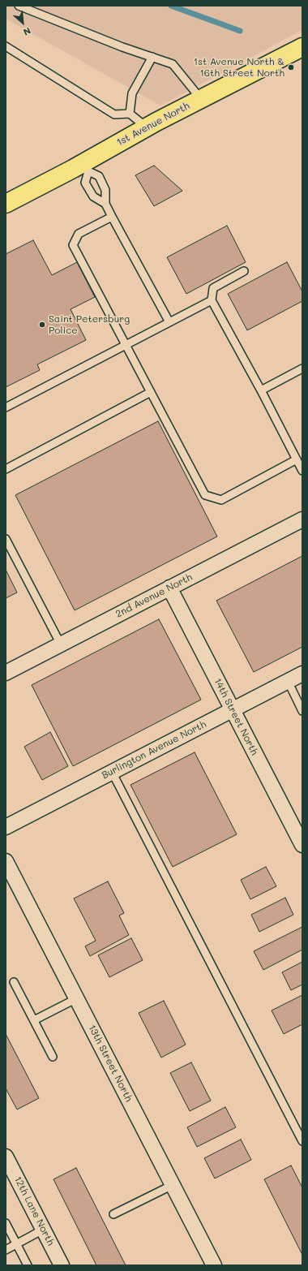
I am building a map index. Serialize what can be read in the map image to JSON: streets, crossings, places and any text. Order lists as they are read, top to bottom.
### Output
{
  "streets": {
    "main road": ["1st Avenue North"],
    "street": [
      "2nd Avenue North",
      "14th Street North",
      "Burlington Avenue North",
      "13th Street North",
      "12th Lane North"
    ]
  },
  "crossings": [
    ["2nd Avenue North", "14th Street North"],
    ["14th Street North", "Burlington Avenue North"]
  ],
  "places": ["1st Avenue North & 16th Street North", "Saint Petersburg Police"],
  "north": "bottom right"
}
